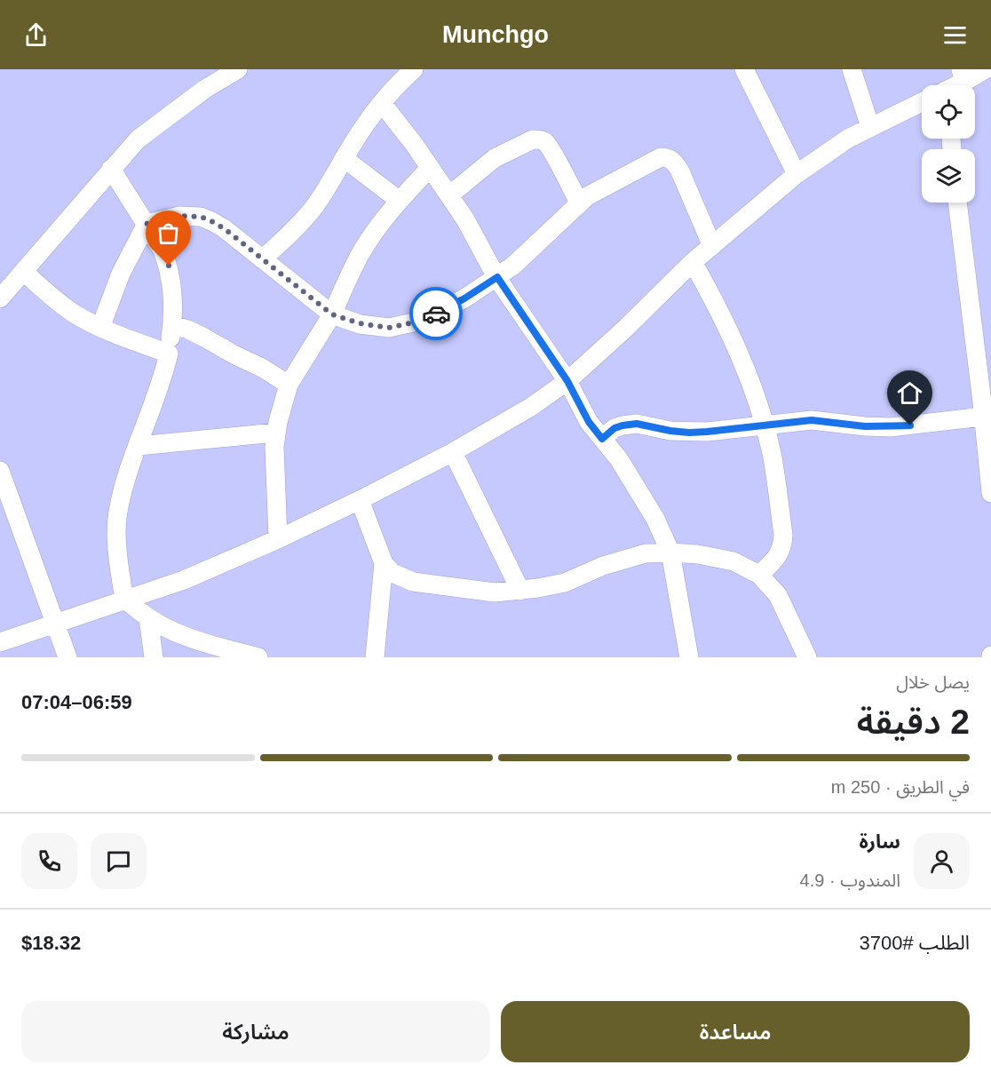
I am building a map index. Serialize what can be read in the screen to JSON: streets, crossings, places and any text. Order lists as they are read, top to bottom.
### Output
{
  "page": {
    "header": "Munchgo",
    "heading": ["2 دقيقة", "يصل خلال", "06:59–07:04"],
    "panel": [
      "سارة",
      "المندوب · 4.9",
      "الطلب #3700",
      "$18.32"
    ],
    "bar": "في الطريق · 250 m",
    "buttons": ["مساعدة", "مشاركة"]
  }
}
